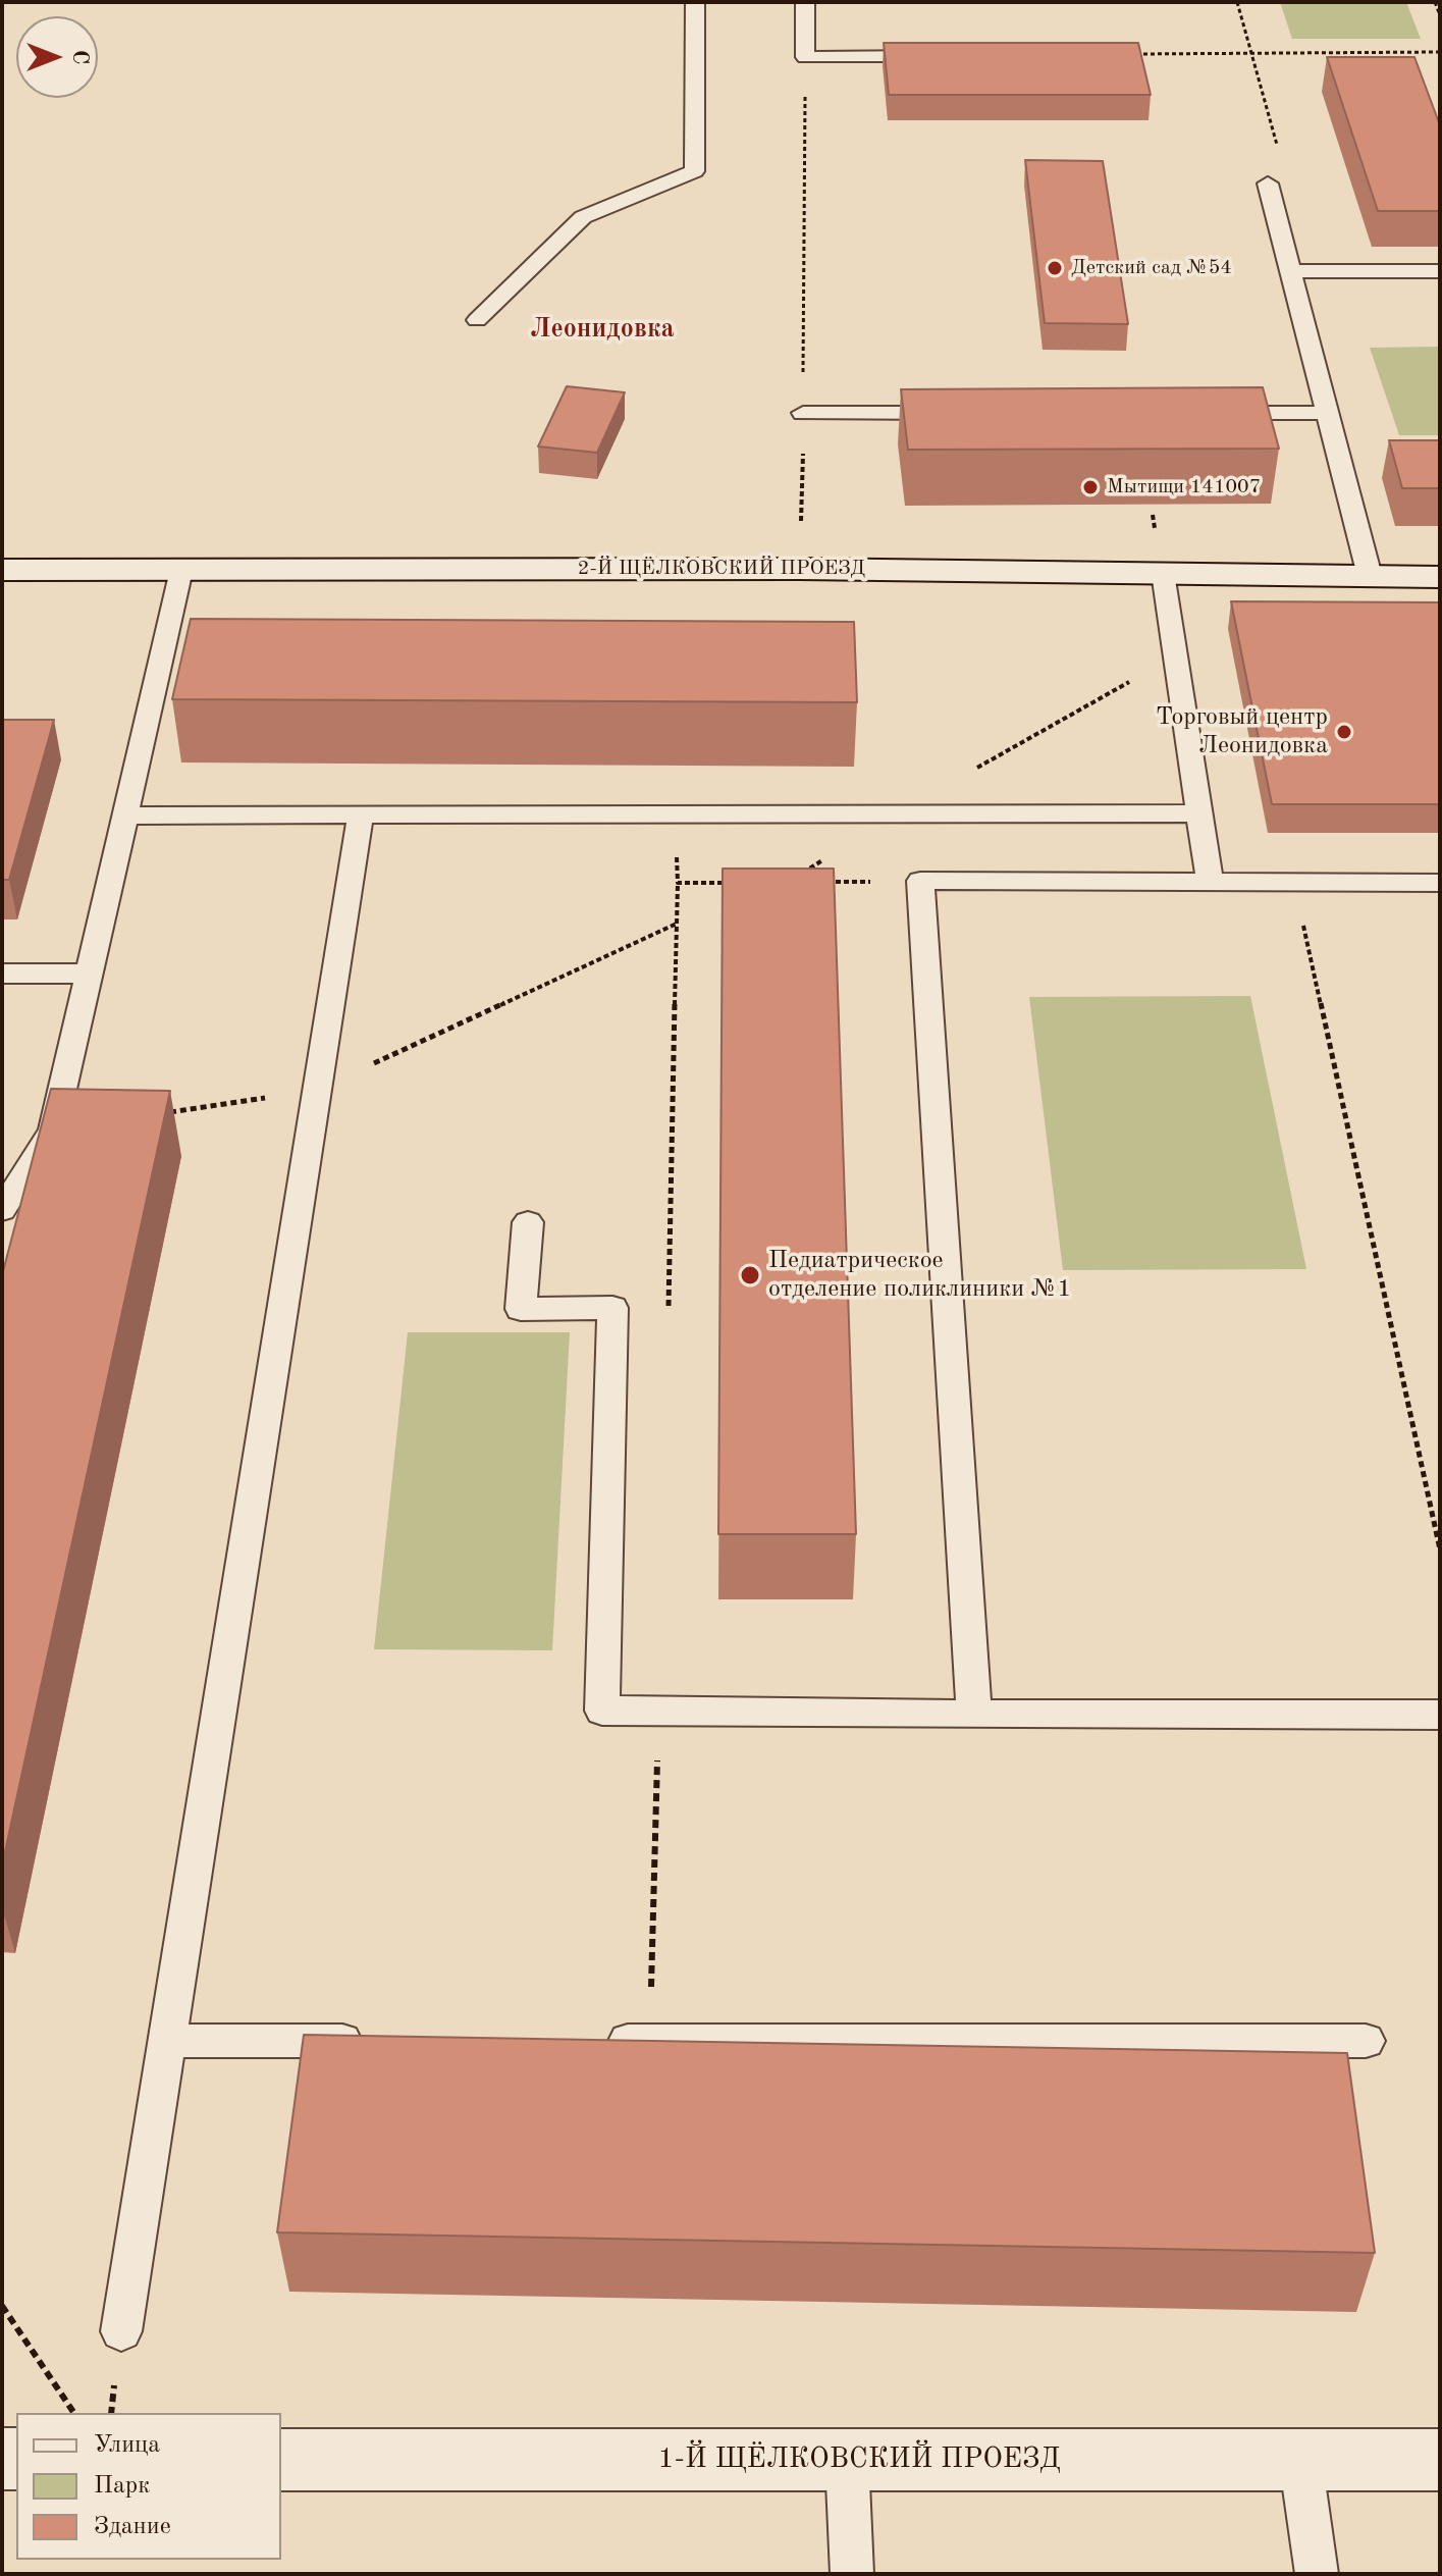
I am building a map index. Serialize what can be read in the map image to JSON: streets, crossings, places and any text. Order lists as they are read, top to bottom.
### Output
{
  "streets": {
    "street": ["2-Й ЩЁЛКОВСКИЙ ПРОЕЗД", "1-Й ЩЁЛКОВСКИЙ ПРОЕЗД"]
  },
  "districts": ["Леонидовка"],
  "places": [
    "Детский сад №54",
    "Мытищи 141007",
    "Торговый центр Леонидовка",
    "Педиатрическое отделение поликлиники №1"
  ],
  "legend": ["Улица", "Парк", "Здание"],
  "north": "right"
}
